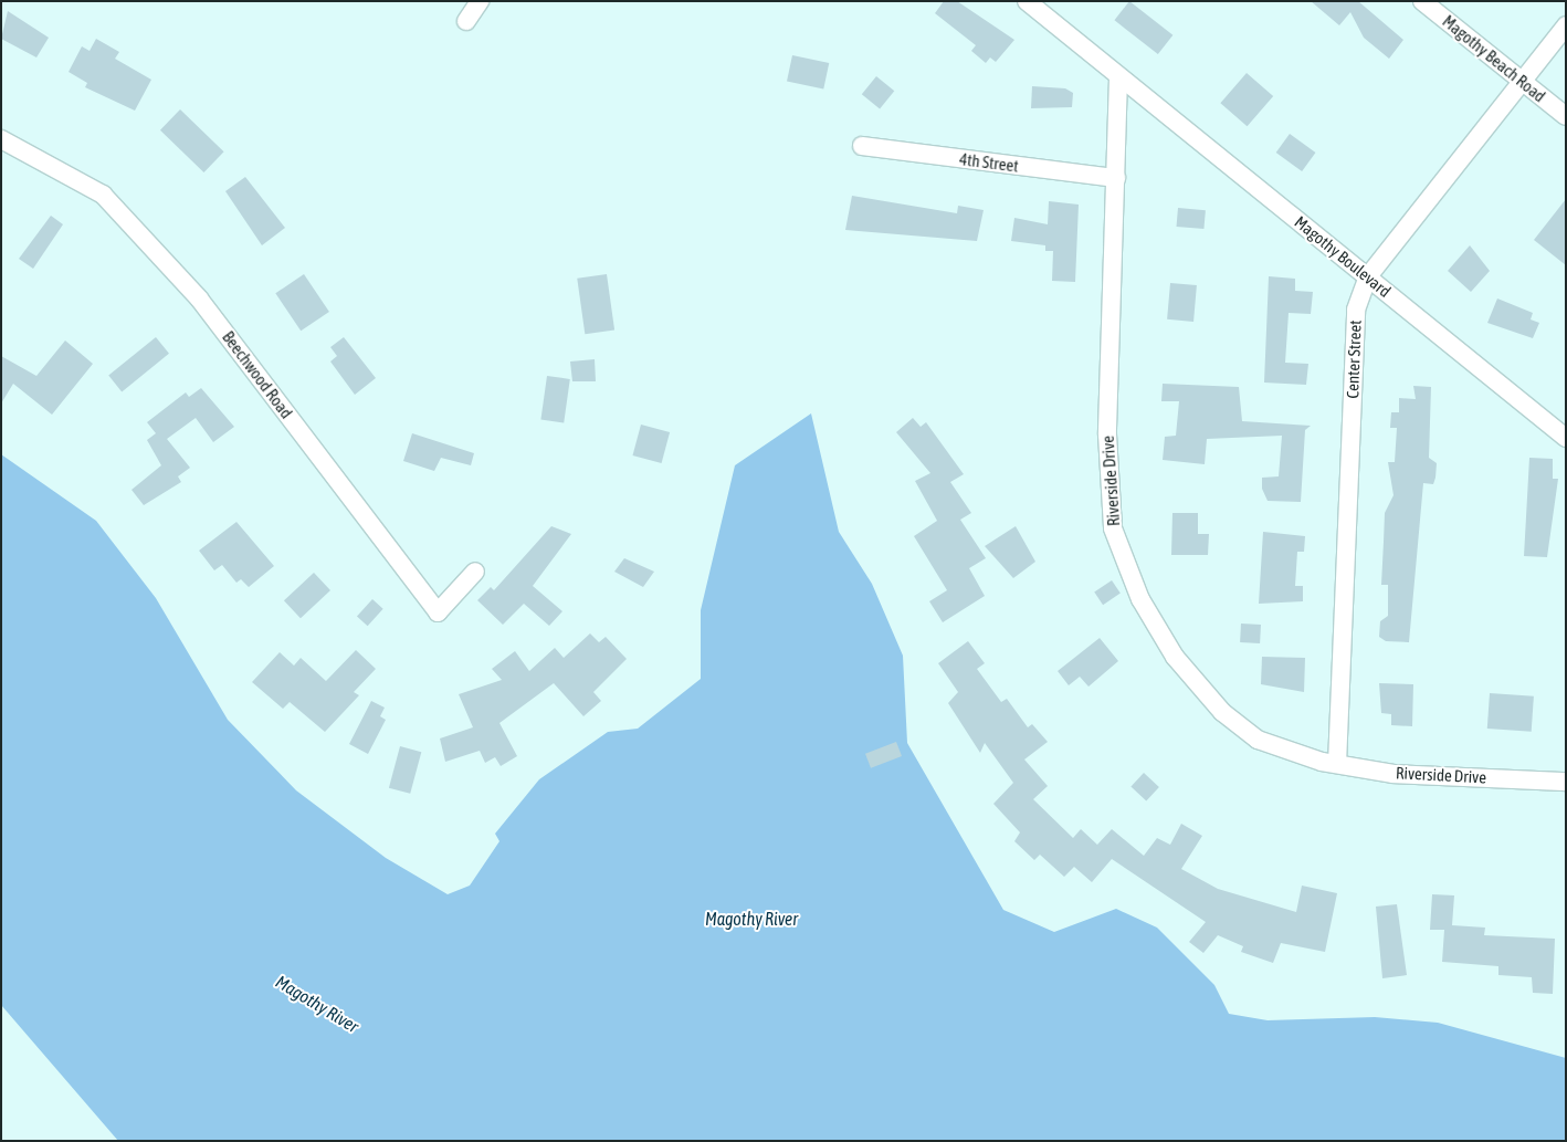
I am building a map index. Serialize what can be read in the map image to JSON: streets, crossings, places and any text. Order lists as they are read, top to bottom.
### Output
{
  "streets": {
    "street": [
      "Magothy Beach Road",
      "4th Street",
      "Magothy Boulevard",
      "Center Street",
      "Beechwood Road",
      "Riverside Drive"
    ]
  },
  "crossings": [
    ["Magothy Beach Road", "Center Street"],
    ["4th Street", "Riverside Drive"],
    ["Magothy Boulevard", "Center Street"],
    ["Magothy Boulevard", "Riverside Drive"],
    ["Center Street", "Riverside Drive"]
  ],
  "water": ["Magothy River"]
}
